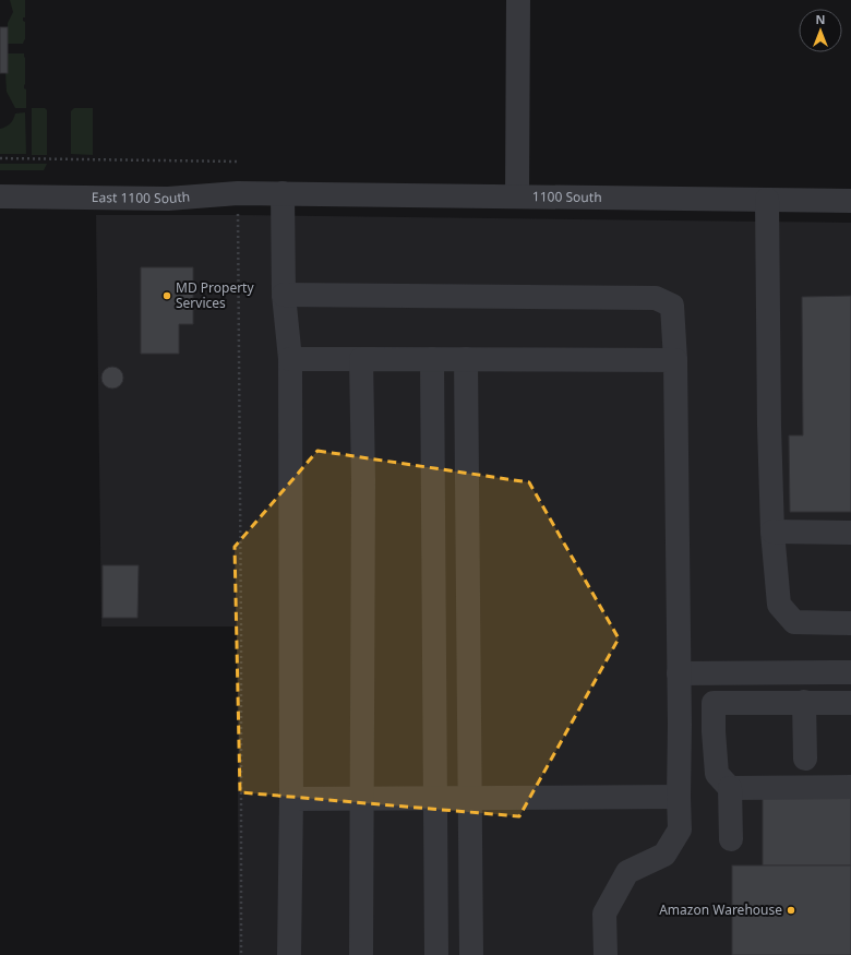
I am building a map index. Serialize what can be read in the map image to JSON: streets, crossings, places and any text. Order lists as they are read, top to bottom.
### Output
{
  "streets": {
    "street": ["East 1100 South", "1100 South"]
  },
  "crossings": [
    ["East 1100 South", "1100 South"]
  ],
  "places": ["MD Property Services", "Amazon Warehouse"],
  "north": "top"
}
